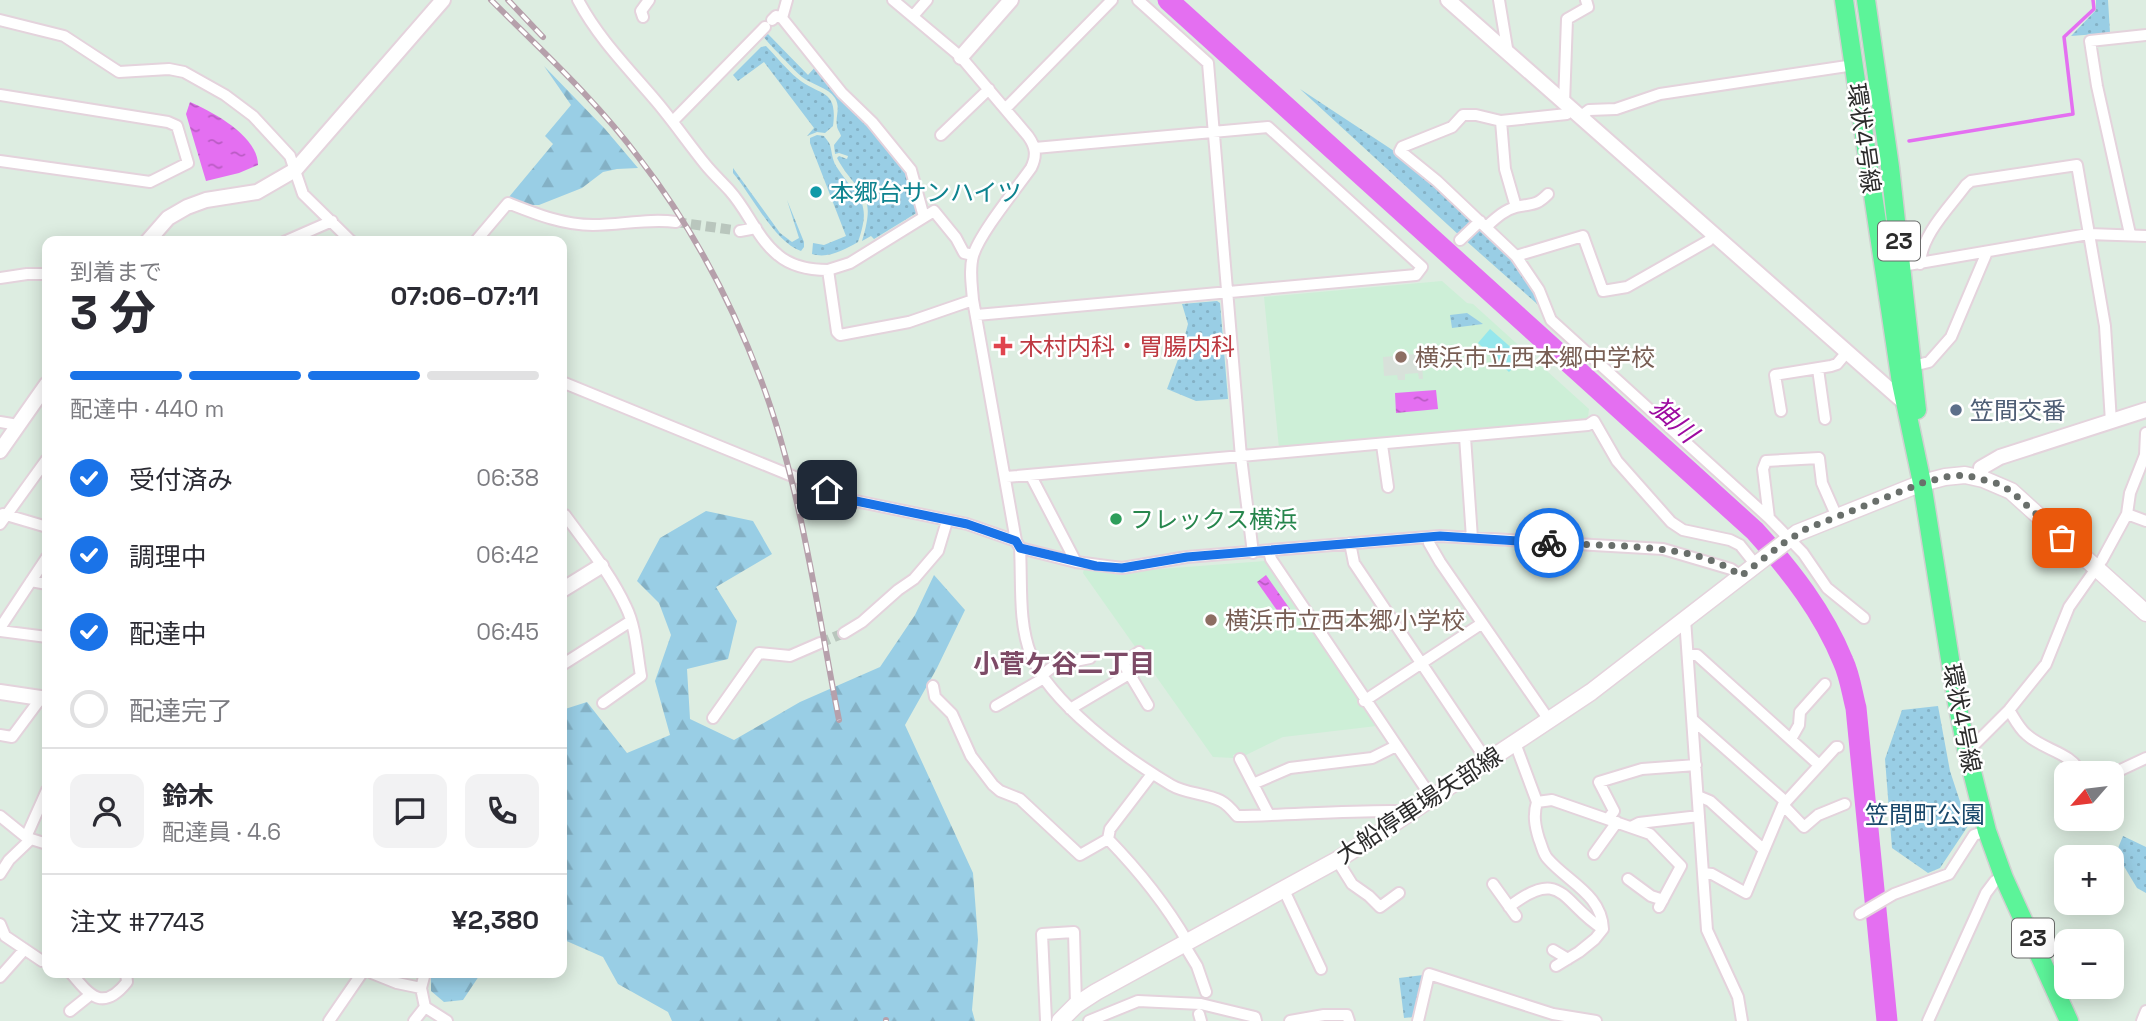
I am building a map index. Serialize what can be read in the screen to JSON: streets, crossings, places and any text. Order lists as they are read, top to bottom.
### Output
{
  "streets": {
    "main road": ["環状4号線", "23", "大船停車場矢部線"]
  },
  "districts": ["小菅ケ谷二丁目"],
  "water": ["㹨川"],
  "parks": ["笠間町公園"],
  "places": {
    "other": [
      "本郷台サンハイツ",
      "横浜市立西本郷中学校",
      "笠間交番",
      "フレックス横浜",
      "横浜市立西本郷小学校"
    ],
    "health": ["木村内科・胃腸内科"]
  },
  "north": "bottom left",
  "page": {
    "heading": ["3 分", "到着まで", "07:06–07:11"],
    "panel": [
      "鈴木",
      "配達員 · 4.6",
      "注文 #7743",
      "¥2,380"
    ],
    "bar": "配達中 · 440 m",
    "list": [
      ["受付済み", "06:38"],
      ["調理中", "06:42"],
      ["配達中", "06:45"],
      "配達完了"
    ],
    "map_buttons": ["+", "−"]
  }
}
